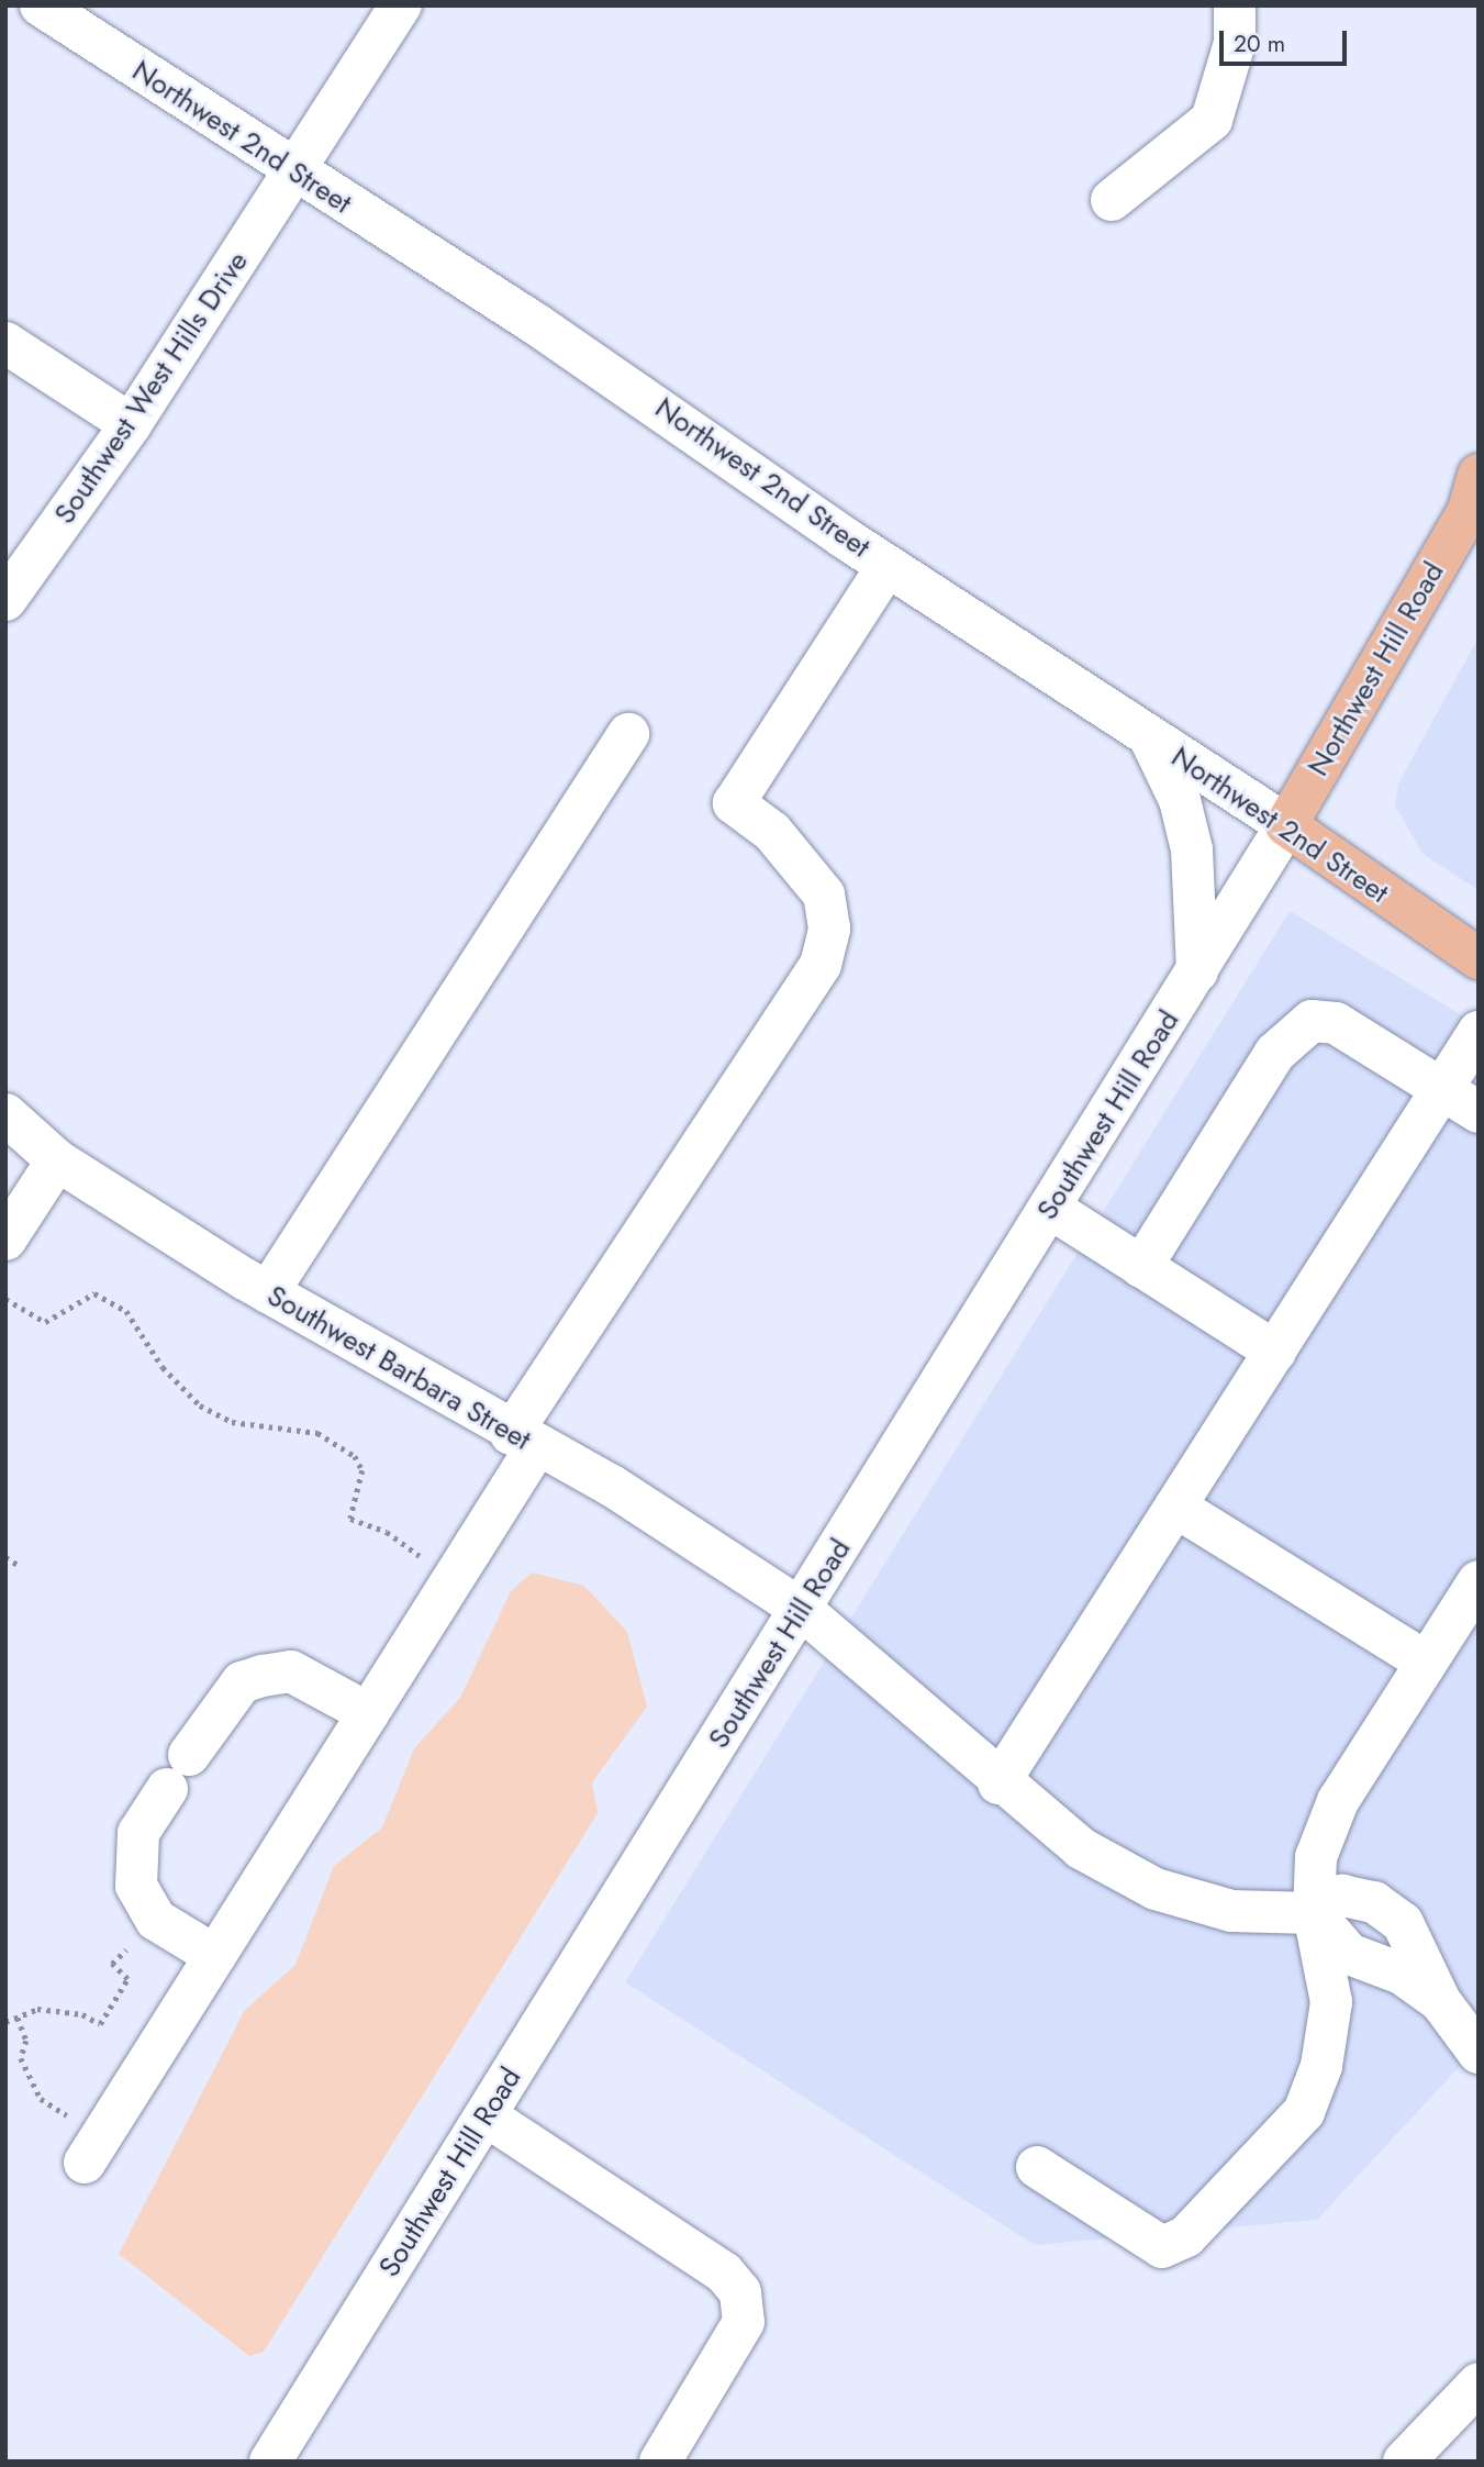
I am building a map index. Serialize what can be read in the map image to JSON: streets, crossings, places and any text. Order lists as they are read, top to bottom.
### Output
{
  "streets": {
    "main road": ["Northwest 2nd Street", "Northwest Hill Road"],
    "street": ["Southwest West Hills Drive", "Southwest Hill Road", "Southwest Barbara Street"]
  },
  "crossings": [
    ["Northwest 2nd Street", "Southwest West Hills Drive"],
    ["Northwest 2nd Street", "Northwest Hill Road"],
    ["Northwest 2nd Street", "Southwest Hill Road"],
    ["Northwest Hill Road", "Southwest Hill Road"],
    ["Southwest Hill Road", "Southwest Barbara Street"]
  ],
  "scale_bar": "20 m"
}
